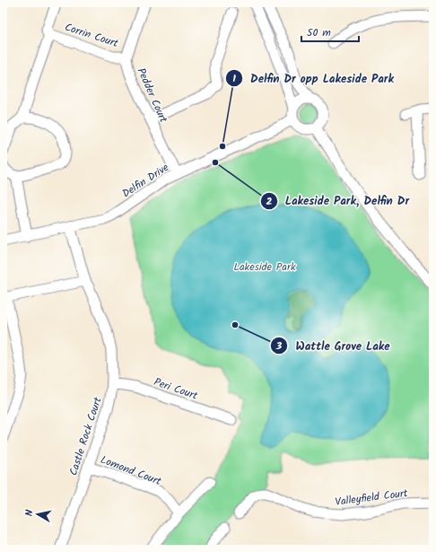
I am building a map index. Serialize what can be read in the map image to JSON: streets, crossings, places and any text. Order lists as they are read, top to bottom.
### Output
{
  "streets": {
    "street": [
      "Corrin Court",
      "Pedder Court",
      "Delfin Drive",
      "Peri Court",
      "Castle Rock Court",
      "Lomond Court",
      "Valleyfield Court"
    ]
  },
  "crossings": [
    ["Corrin Court", "Pedder Court"],
    ["Pedder Court", "Delfin Drive"],
    ["Delfin Drive", "Castle Rock Court"],
    ["Peri Court", "Castle Rock Court"],
    ["Castle Rock Court", "Lomond Court"]
  ],
  "parks": ["Lakeside Park"],
  "places": ["Delfin Dr opp Lakeside Park", "Lakeside Park, Delfin Dr", "Wattle Grove Lake"],
  "scale_bar": "50 m",
  "north": "left"
}
